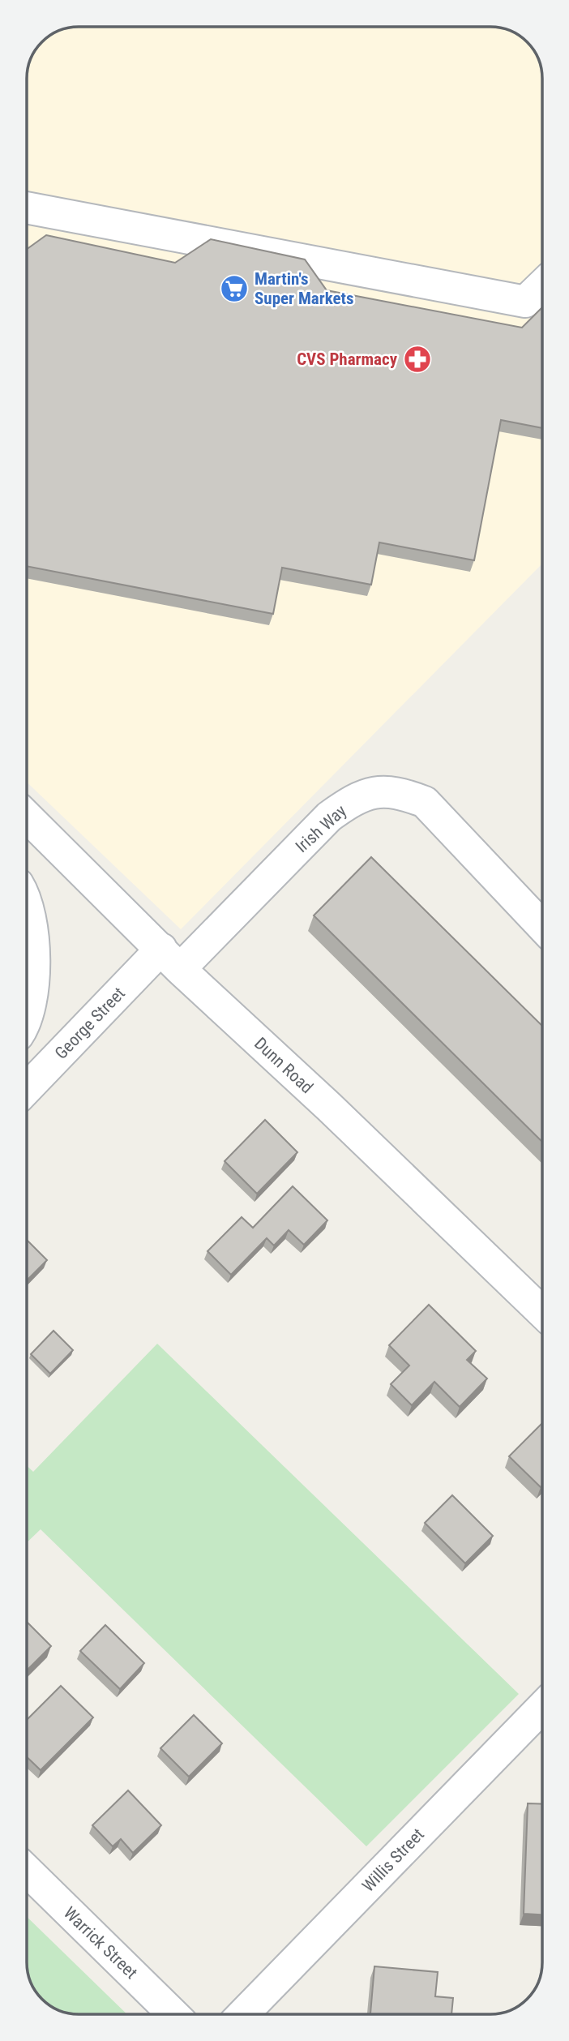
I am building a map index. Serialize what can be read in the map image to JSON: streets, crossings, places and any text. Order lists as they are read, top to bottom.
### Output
{
  "streets": {
    "street": [
      "Irish Way",
      "George Street",
      "Dunn Road",
      "Willis Street",
      "Warrick Street"
    ]
  },
  "crossings": [
    ["Irish Way", "George Street"],
    ["Irish Way", "Dunn Road"],
    ["George Street", "Dunn Road"]
  ],
  "places": {
    "supermarket": ["Martin's Super Markets"],
    "pharmacy": ["CVS Pharmacy"]
  }
}
